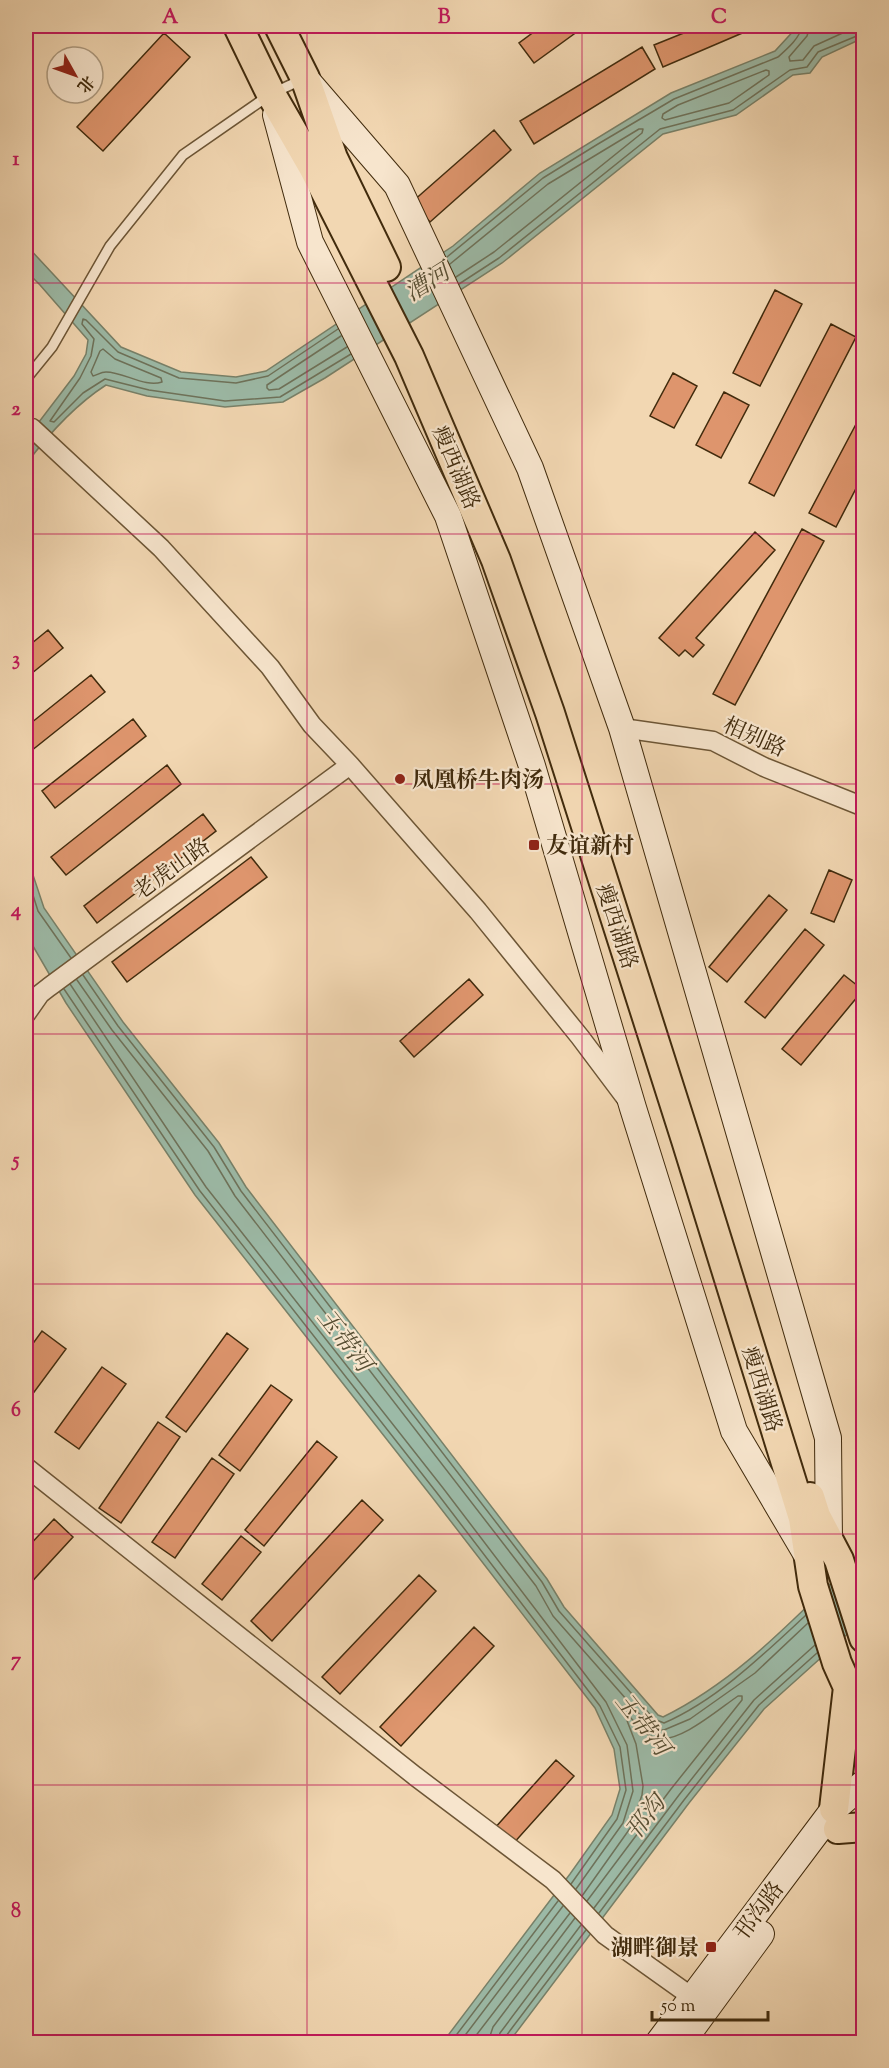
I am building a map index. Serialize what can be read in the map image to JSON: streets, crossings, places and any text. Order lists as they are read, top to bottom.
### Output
{
  "streets": {
    "main road": ["瘦西湖路"],
    "street": ["相别路", "老虎山路", "邗沟路"]
  },
  "water": ["漕河", "玉带河", "邗沟"],
  "places": {
    "other": ["凤凰桥牛肉汤"],
    "transit": ["友谊新村", "湖畔御景"]
  },
  "scale_bar": "50 m",
  "north": "bottom right",
  "grid": {
    "columns": ["A", "B", "C"],
    "rows": [
      "1",
      "2",
      "3",
      "4",
      "5",
      "6",
      "7",
      "8"
    ]
  }
}
